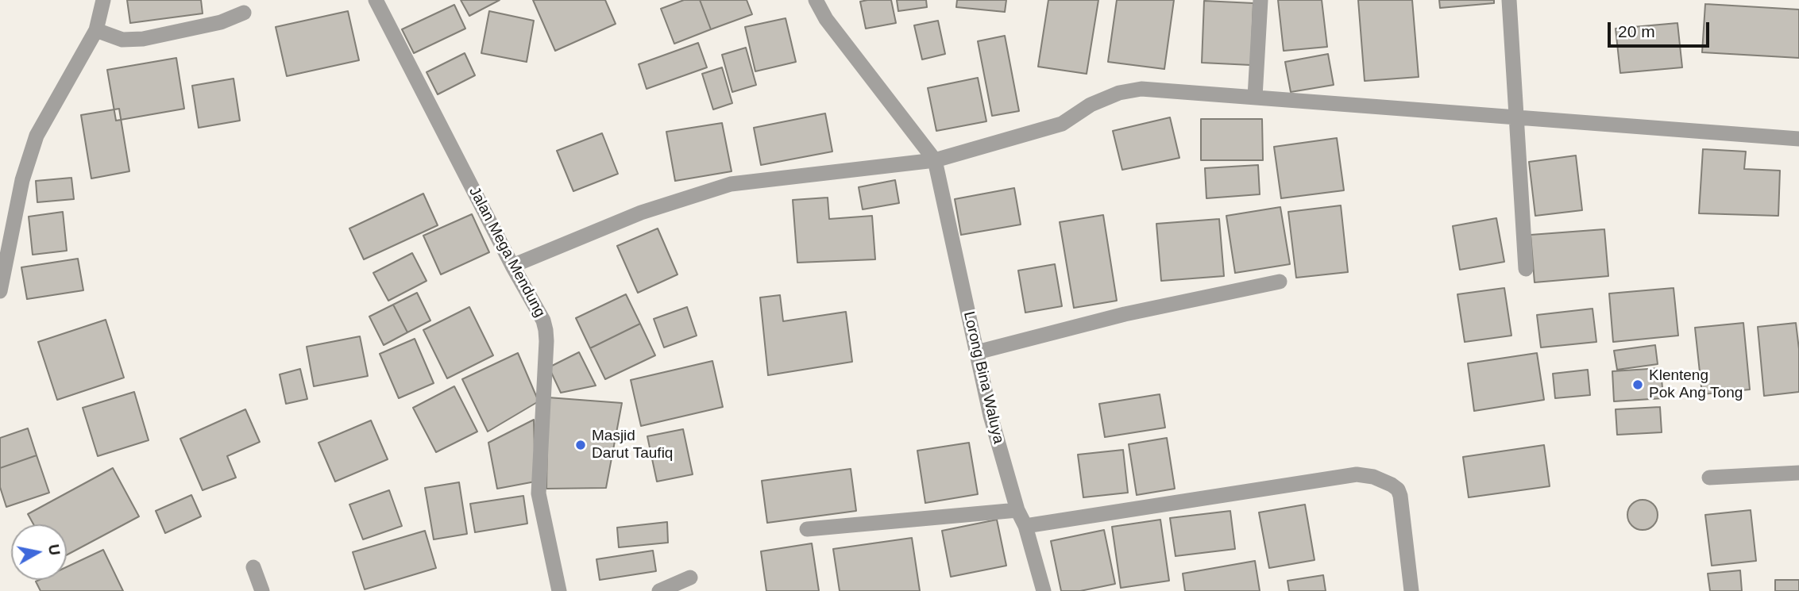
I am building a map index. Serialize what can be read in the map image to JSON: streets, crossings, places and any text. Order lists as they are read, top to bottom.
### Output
{
  "streets": {
    "street": ["Jalan Mega Mendung", "Lorong Bina Waluya"]
  },
  "places": ["Klenteng Pok Ang Tong", "Masjid Darut Taufiq"],
  "scale_bar": "20 m",
  "north": "right"
}
